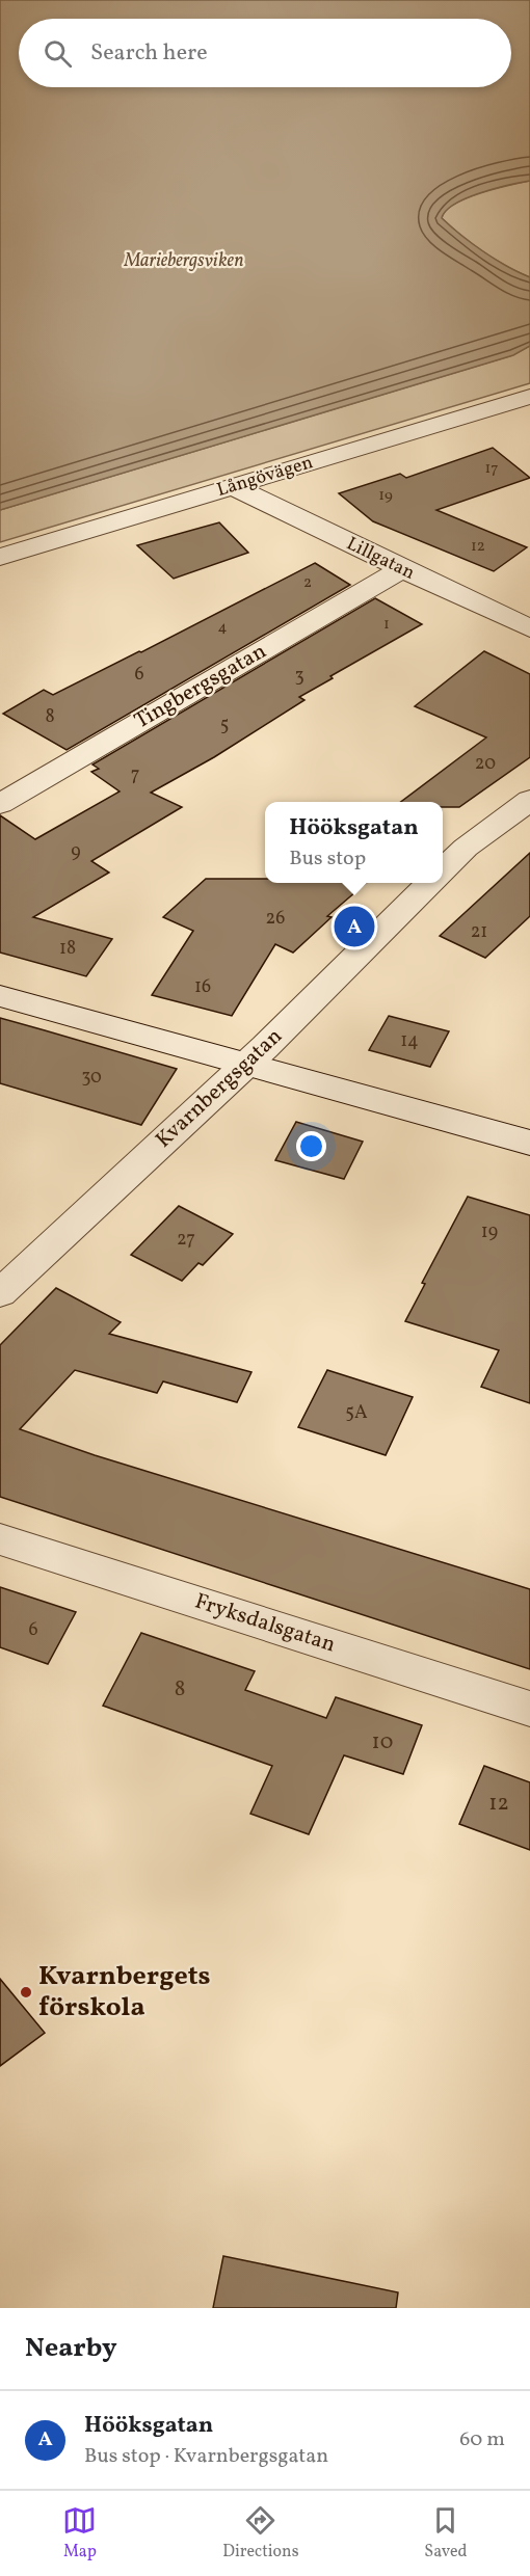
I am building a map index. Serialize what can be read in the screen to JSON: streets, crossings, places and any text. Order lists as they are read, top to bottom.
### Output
{
  "streets": {
    "street": [
      "Långövägen",
      "Lillgatan",
      "Tingbergsgatan",
      "Kvarnbergsgatan",
      "Fryksdalsgatan"
    ]
  },
  "crossings": [
    ["Långövägen", "Lillgatan"],
    ["Lillgatan", "Tingbergsgatan"]
  ],
  "water": ["Mariebergsviken"],
  "places": ["Kvarnbergets förskola"],
  "house_numbers": [
    "17",
    "19",
    "12",
    "2",
    "1",
    "4",
    "6",
    "3",
    "8",
    "5",
    "20",
    "7",
    "9",
    "26",
    "21",
    "18",
    "16",
    "14",
    "30",
    "19",
    "27",
    "5A",
    "6",
    "8",
    "10",
    "12"
  ],
  "page": {
    "search": "Search here",
    "popup": ["Hööksgatan", "Bus stop"],
    "pins": "A",
    "heading": "Nearby",
    "list": [
      {
        "mark": "A",
        "name": "Hööksgatan",
        "note": "Bus stop · Kvarnbergsgatan",
        "value": "60 m"
      }
    ],
    "nav": ["Map", "Directions", "Saved"]
  }
}
